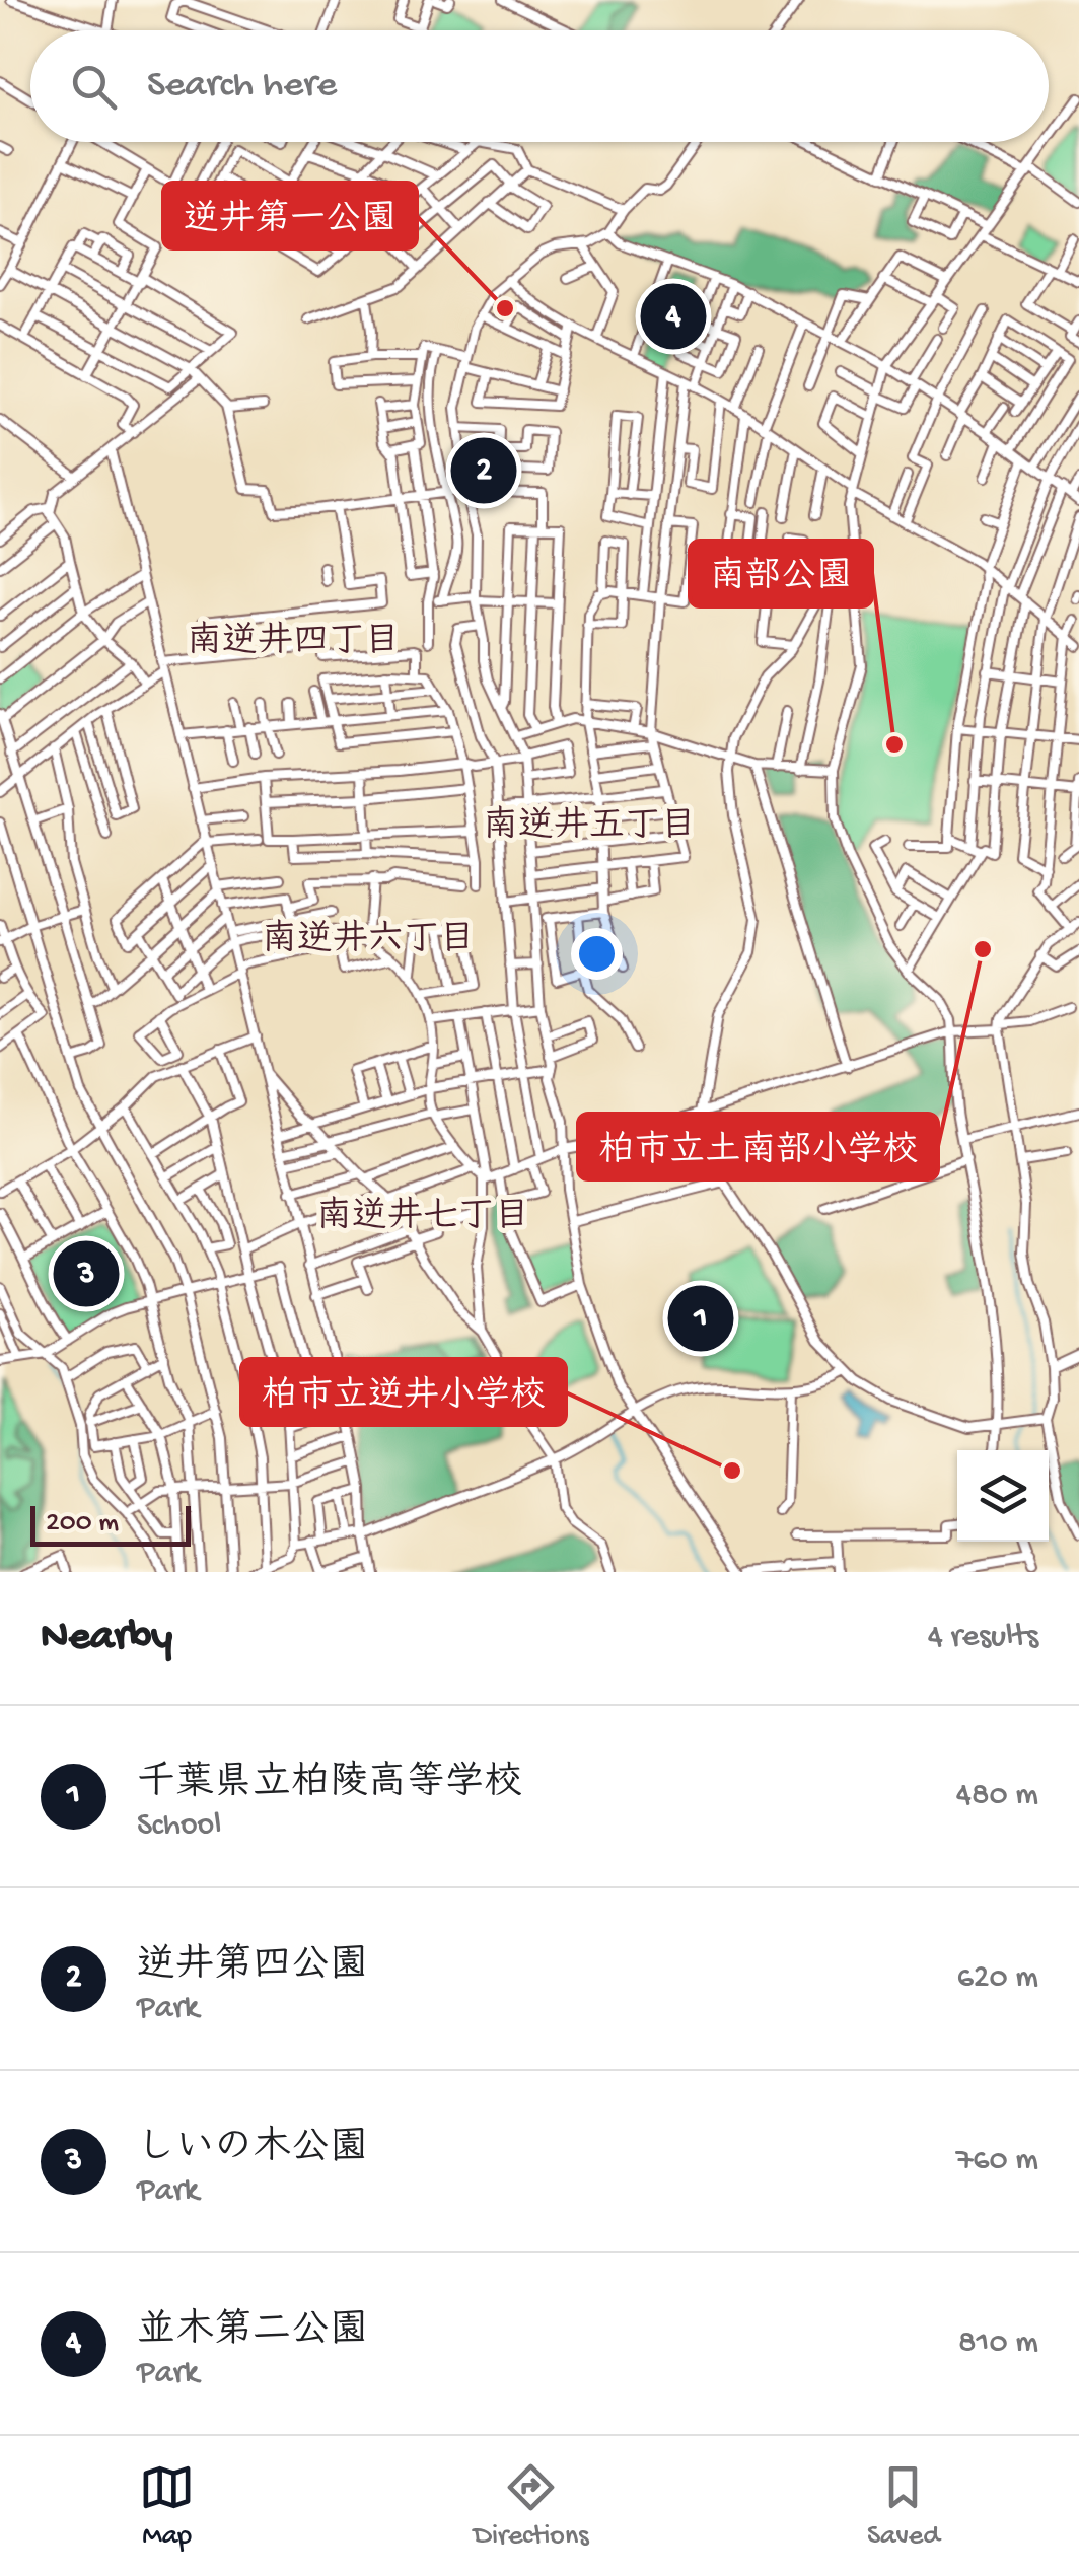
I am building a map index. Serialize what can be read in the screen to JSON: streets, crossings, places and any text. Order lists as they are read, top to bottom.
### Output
{
  "districts": [
    "南逆井四丁目",
    "南逆井五丁目",
    "南逆井六丁目",
    "南逆井七丁目"
  ],
  "places": [
    "逆井第一公園",
    "南部公園",
    "柏市立土南部小学校",
    "柏市立逆井小学校"
  ],
  "scale_bar": "200 m",
  "page": {
    "search": "Search here",
    "pins": [
      "4",
      "2",
      "3",
      "1"
    ],
    "scale": "200 m",
    "heading": ["Nearby", "4 results"],
    "list": [
      {
        "mark": "1",
        "name": "千葉県立柏陵高等学校",
        "note": "School",
        "value": "480 m"
      },
      {
        "mark": "2",
        "name": "逆井第四公園",
        "note": "Park",
        "value": "620 m"
      },
      {
        "mark": "3",
        "name": "しいの木公園",
        "note": "Park",
        "value": "760 m"
      },
      {
        "mark": "4",
        "name": "並木第二公園",
        "note": "Park",
        "value": "810 m"
      }
    ],
    "nav": ["Map", "Directions", "Saved"]
  }
}
